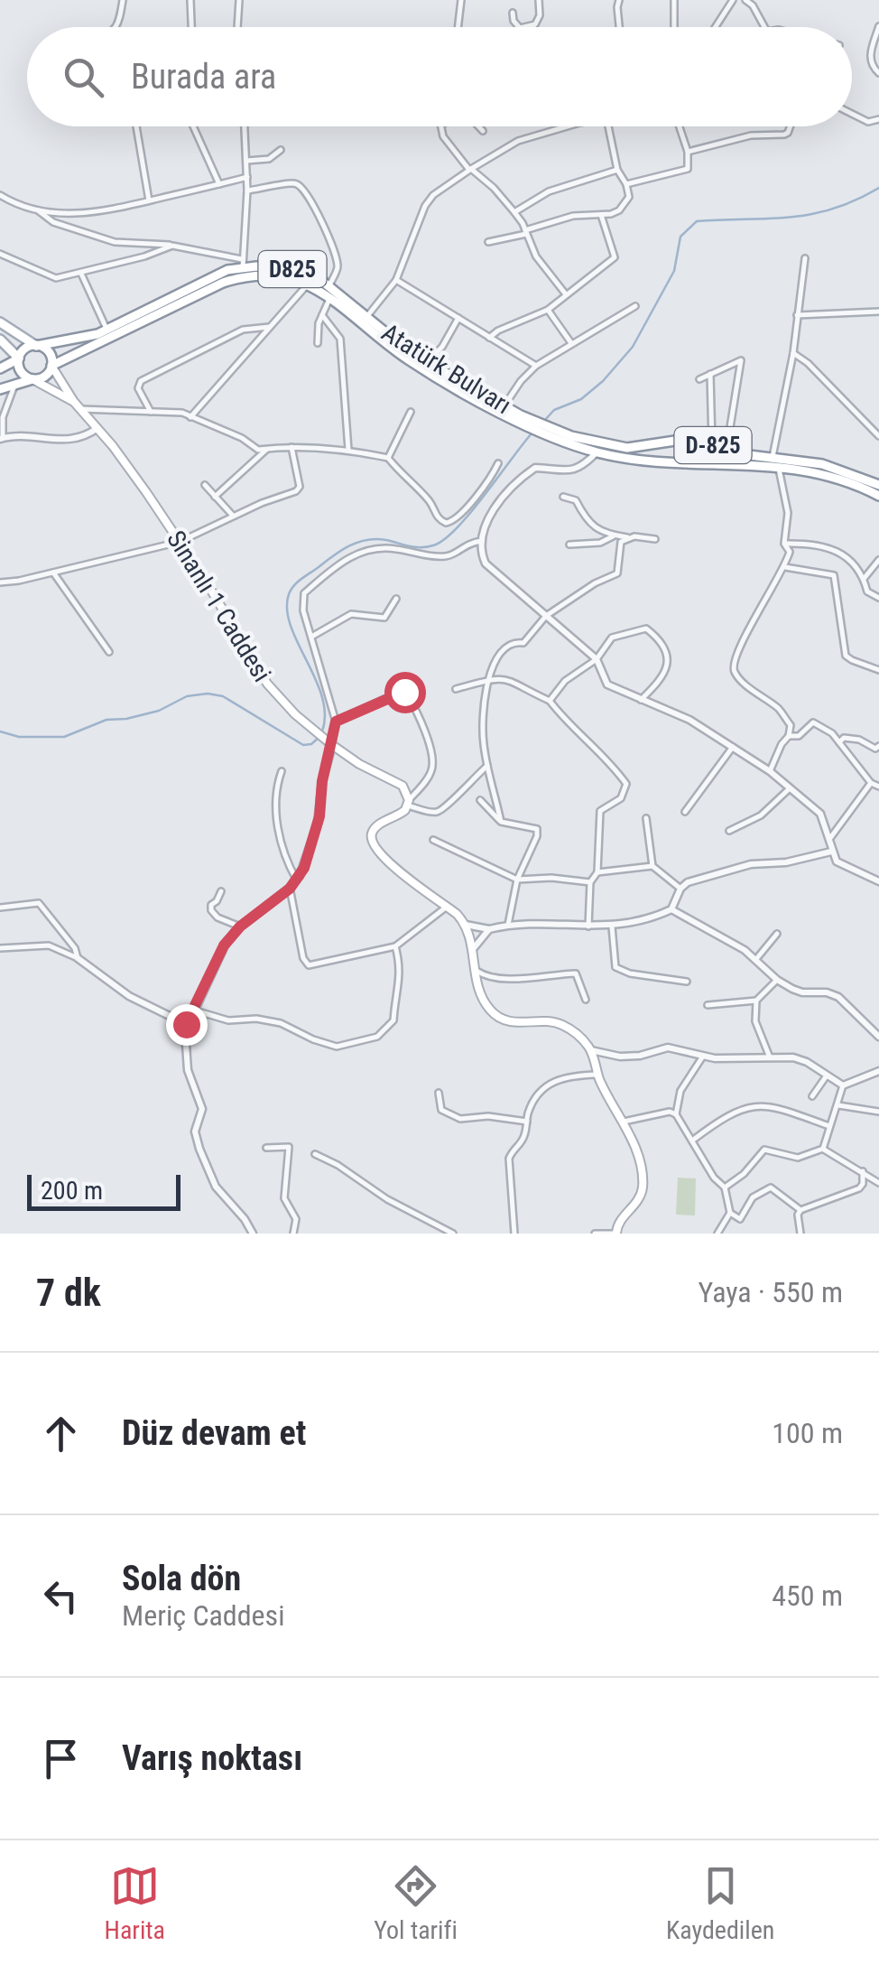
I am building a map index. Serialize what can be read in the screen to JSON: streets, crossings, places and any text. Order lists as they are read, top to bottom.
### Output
{
  "streets": {
    "main road": [
      "D825",
      "Atatürk Bulvarı",
      "D-825",
      "Sinanlı 1 Caddesi"
    ]
  },
  "crossings": [
    ["Atatürk Bulvarı", "Sinanlı 1 Caddesi"]
  ],
  "scale_bar": "200 m",
  "page": {
    "search": "Burada ara",
    "scale": "200 m",
    "heading": ["7 dk", "Yaya · 550 m"],
    "list": [
      ["Düz devam et", "100 m"],
      ["Sola dön", "Meriç Caddesi", "450 m"],
      "Varış noktası"
    ],
    "nav": ["Harita", "Yol tarifi", "Kaydedilen"]
  }
}
